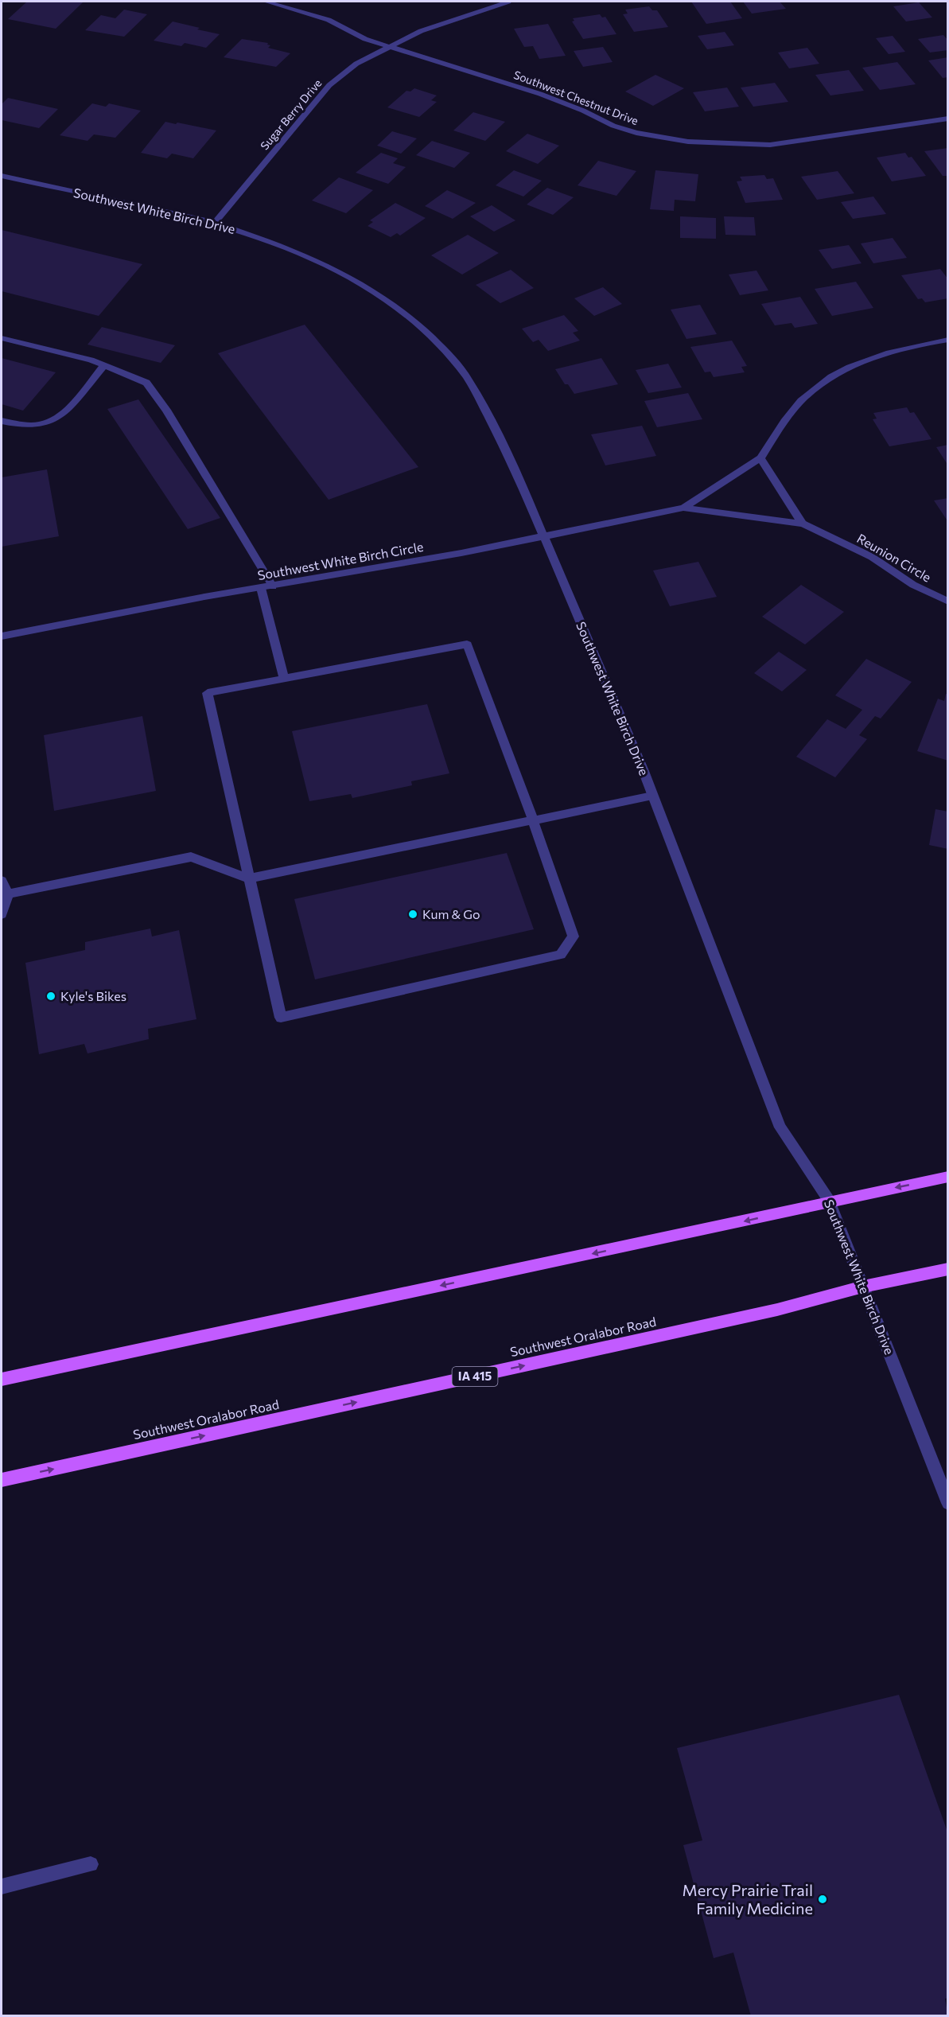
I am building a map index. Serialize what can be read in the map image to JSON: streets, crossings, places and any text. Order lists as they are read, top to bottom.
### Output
{
  "streets": {
    "main road": ["Southwest Oralabor Road", "IA 415"],
    "street": [
      "Southwest Chestnut Drive",
      "Sugar Berry Drive",
      "Southwest White Birch Drive",
      "Reunion Circle",
      "Southwest White Birch Circle"
    ]
  },
  "crossings": [
    ["Southwest Chestnut Drive", "Sugar Berry Drive"],
    ["Sugar Berry Drive", "Southwest White Birch Drive"],
    ["Southwest White Birch Drive", "Southwest White Birch Circle"],
    ["Southwest White Birch Drive", "Southwest Oralabor Road"],
    ["Reunion Circle", "Southwest White Birch Circle"]
  ],
  "places": ["Kum & Go", "Kyle's Bikes", "Mercy Prairie Trail Family Medicine"]
}
